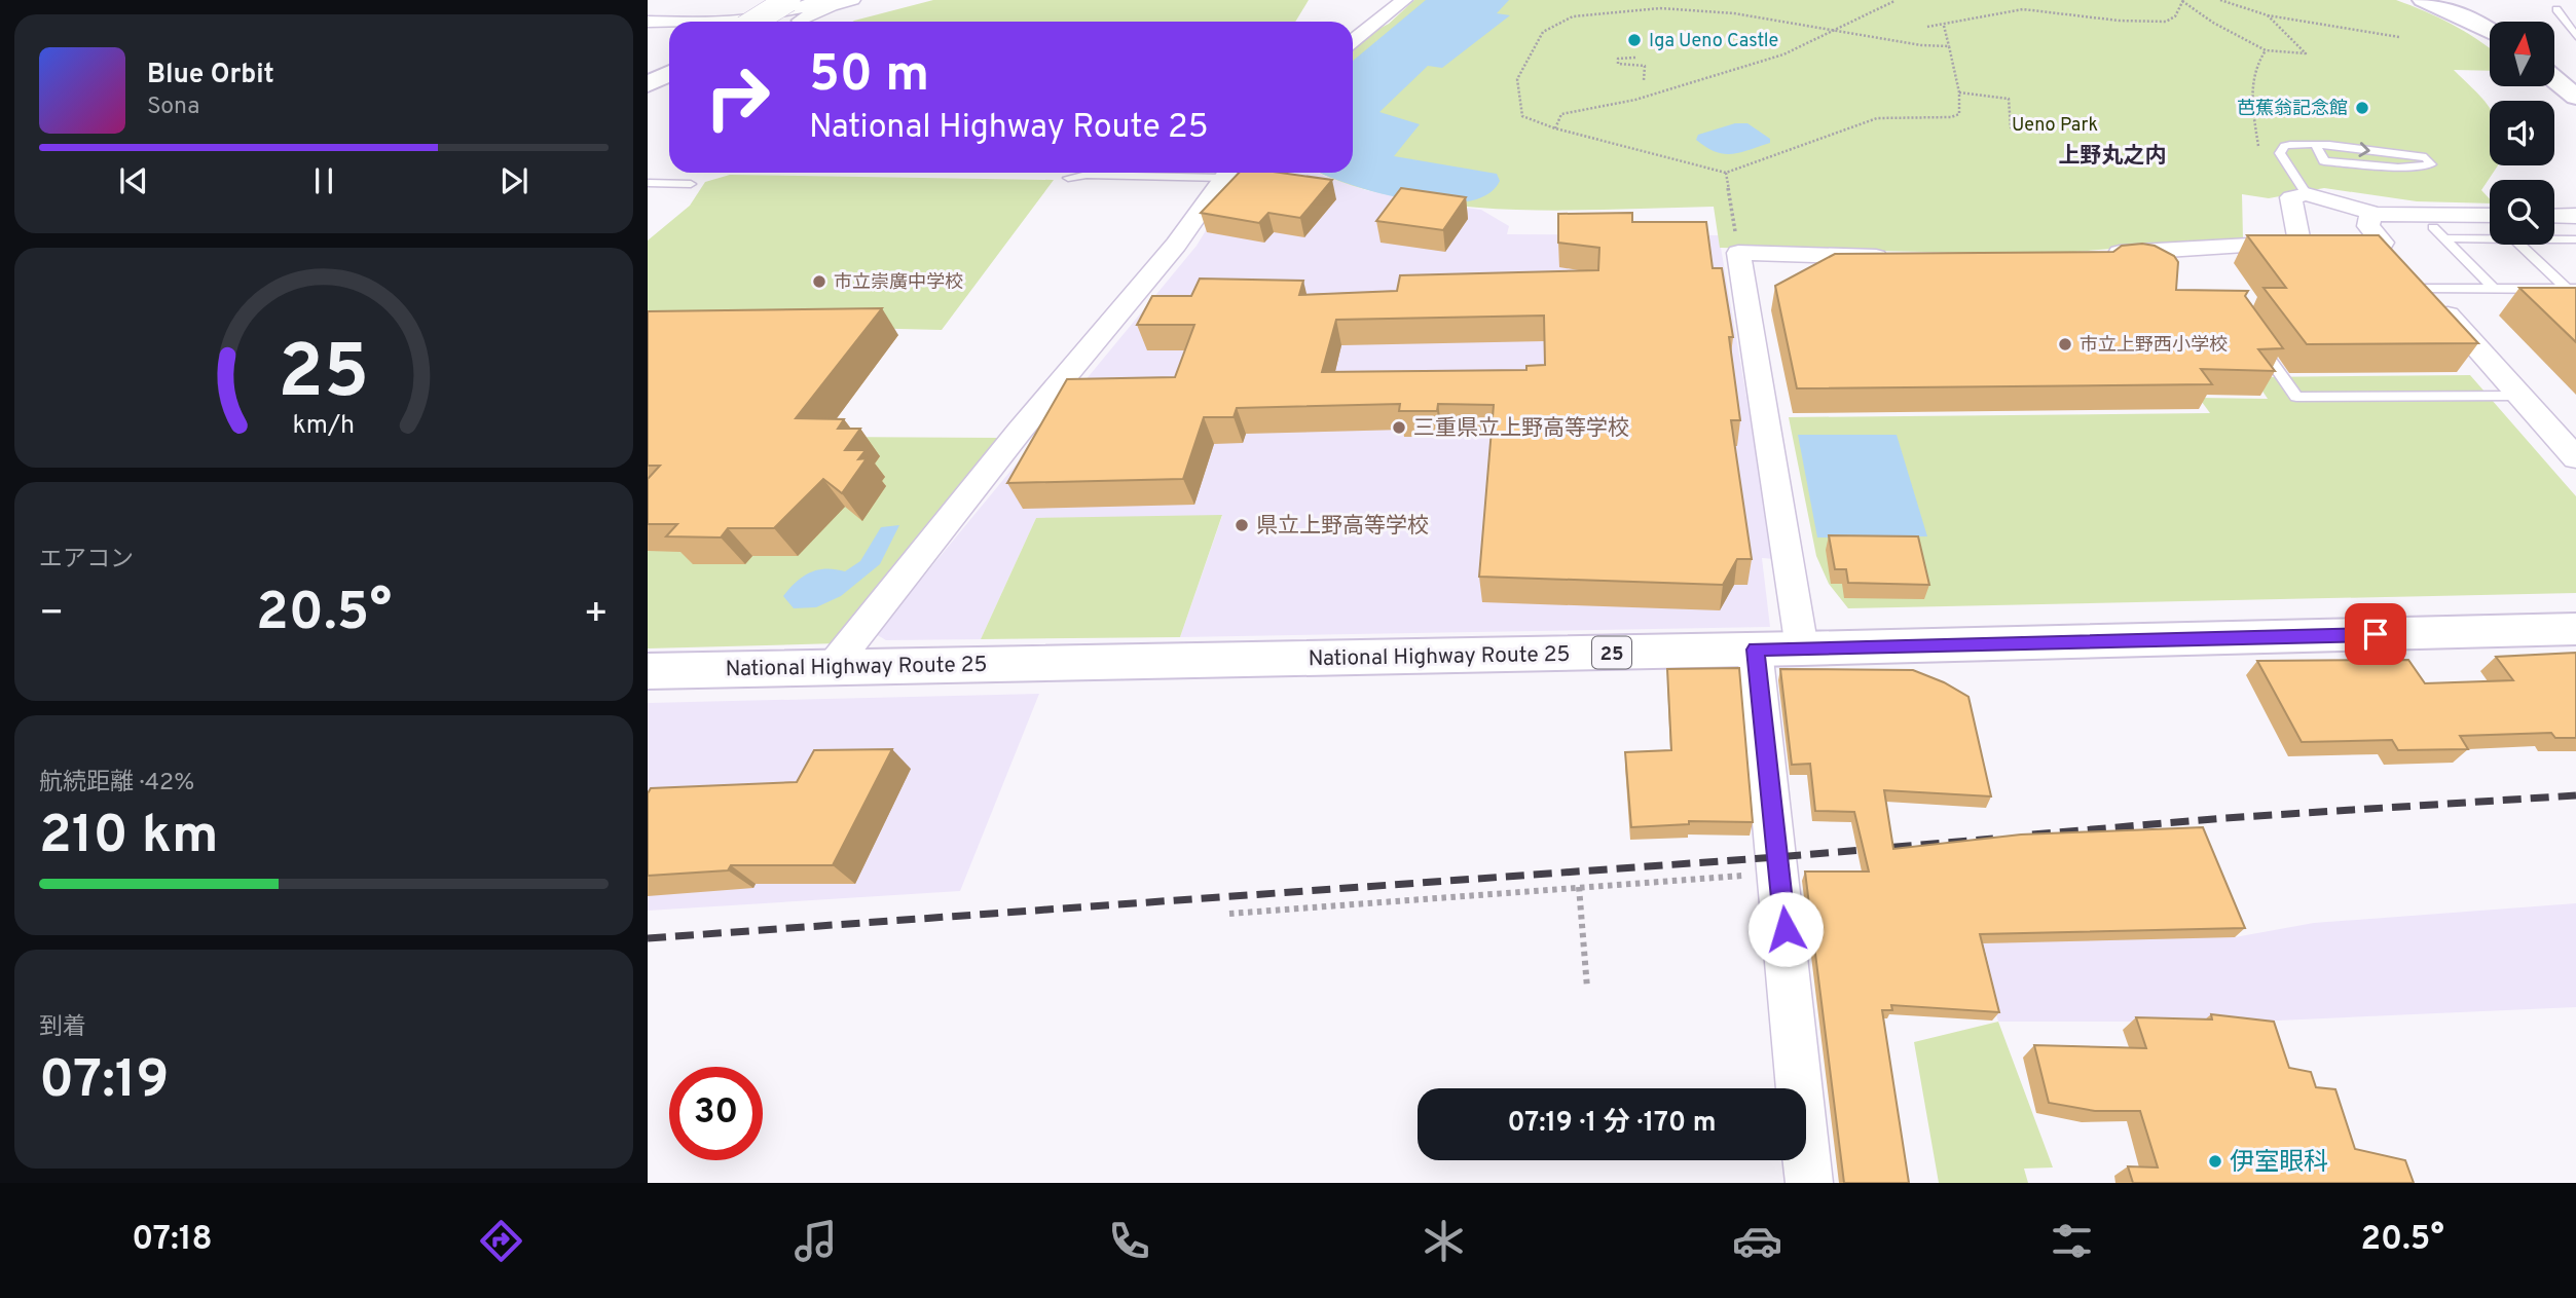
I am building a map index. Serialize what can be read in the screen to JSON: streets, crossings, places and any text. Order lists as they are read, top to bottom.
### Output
{
  "streets": {
    "main road": ["25", "National Highway Route 25"]
  },
  "districts": ["上野丸之内"],
  "parks": ["Ueno Park"],
  "places": [
    "Iga Ueno Castle",
    "芭蕉翁記念館",
    "市立崇廣中学校",
    "市立上野西小学校",
    "三重県立上野高等学校",
    "県立上野高等学校",
    "伊室眼科"
  ],
  "north": "top",
  "page": {
    "turn": ["50 m", "National Highway Route 25"],
    "song": ["Blue Orbit", "Sona"],
    "tile": [
      "エアコン",
      ["航続距離 · 42%", "210 km"],
      ["到着", "07:19"]
    ],
    "heat": ["−", "20.5°", "+"],
    "limit": "30",
    "trip": "07:19 · 1 分 · 170 m",
    "tabs": ["07:18", "20.5°"],
    "gauge": ["25", "km/h"]
  }
}
